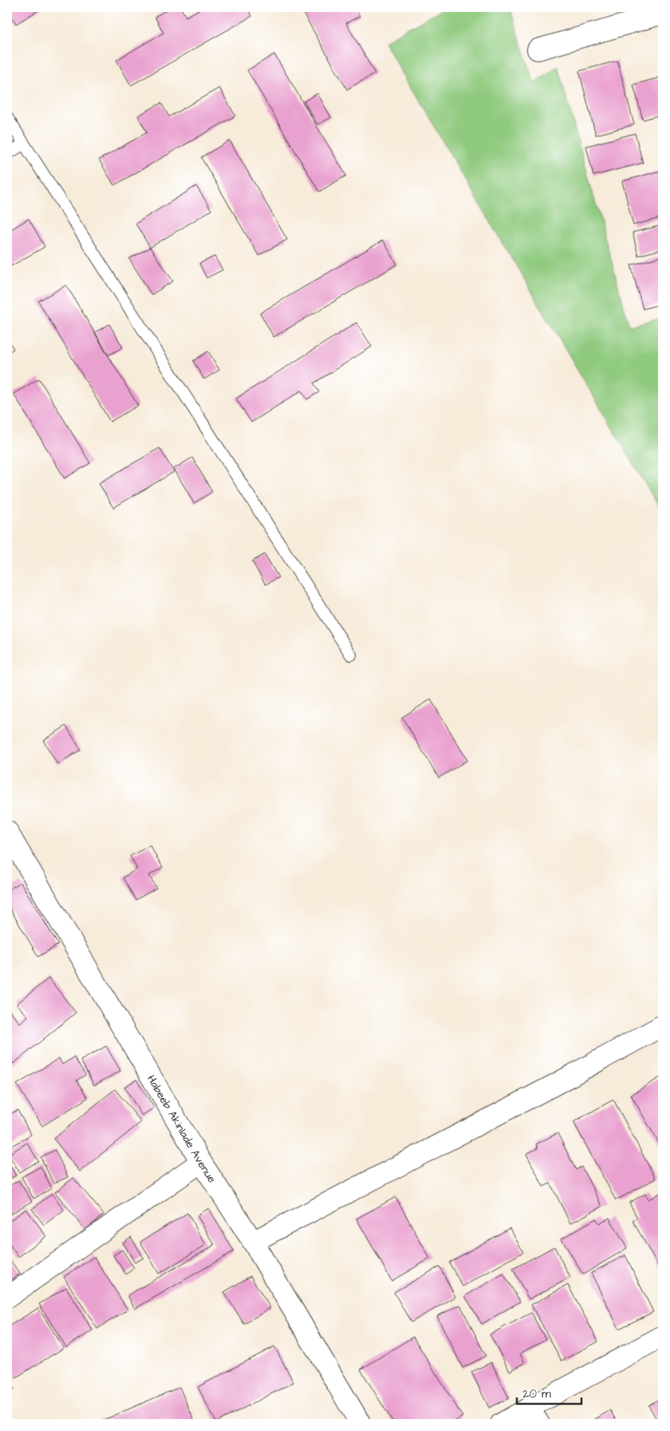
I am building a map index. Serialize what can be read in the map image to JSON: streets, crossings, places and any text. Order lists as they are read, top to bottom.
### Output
{
  "streets": {
    "street": ["Habeeb Akinlade Avenue"]
  },
  "scale_bar": "20 m"
}
